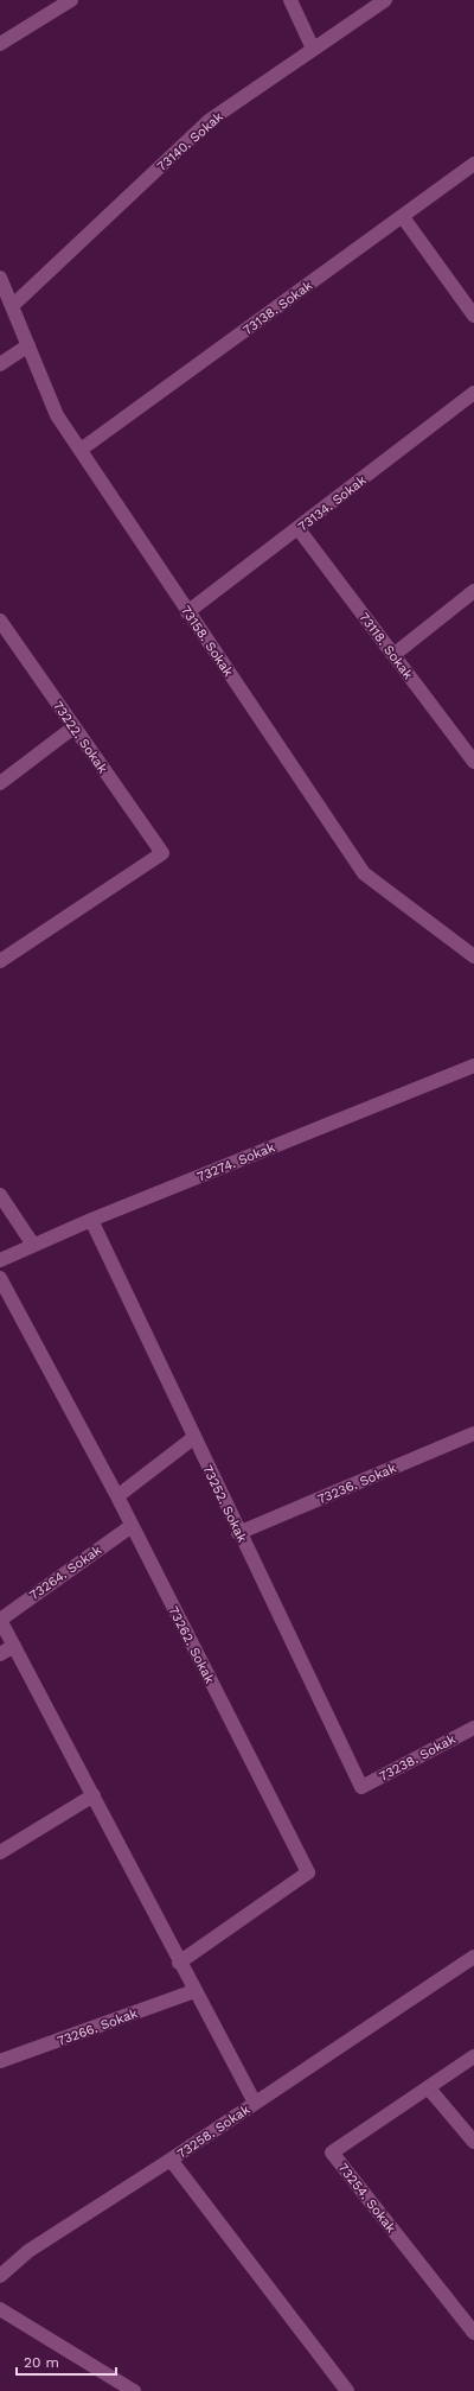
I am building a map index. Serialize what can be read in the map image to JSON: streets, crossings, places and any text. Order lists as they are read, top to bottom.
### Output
{
  "streets": {
    "street": [
      "73140. Sokak",
      "73138. Sokak",
      "73134. Sokak",
      "73158. Sokak",
      "73118. Sokak",
      "73222. Sokak",
      "73274. Sokak",
      "73236. Sokak",
      "73252. Sokak",
      "73264. Sokak",
      "73262. Sokak",
      "73238. Sokak",
      "73266. Sokak",
      "73258. Sokak",
      "73254. Sokak"
    ]
  },
  "crossings": [
    ["73140. Sokak", "73158. Sokak"],
    ["73138. Sokak", "73158. Sokak"],
    ["73134. Sokak", "73158. Sokak"],
    ["73134. Sokak", "73118. Sokak"],
    ["73274. Sokak", "73252. Sokak"],
    ["73236. Sokak", "73252. Sokak"],
    ["73252. Sokak", "73238. Sokak"],
    ["73264. Sokak", "73262. Sokak"]
  ],
  "scale_bar": "20 m"
}
